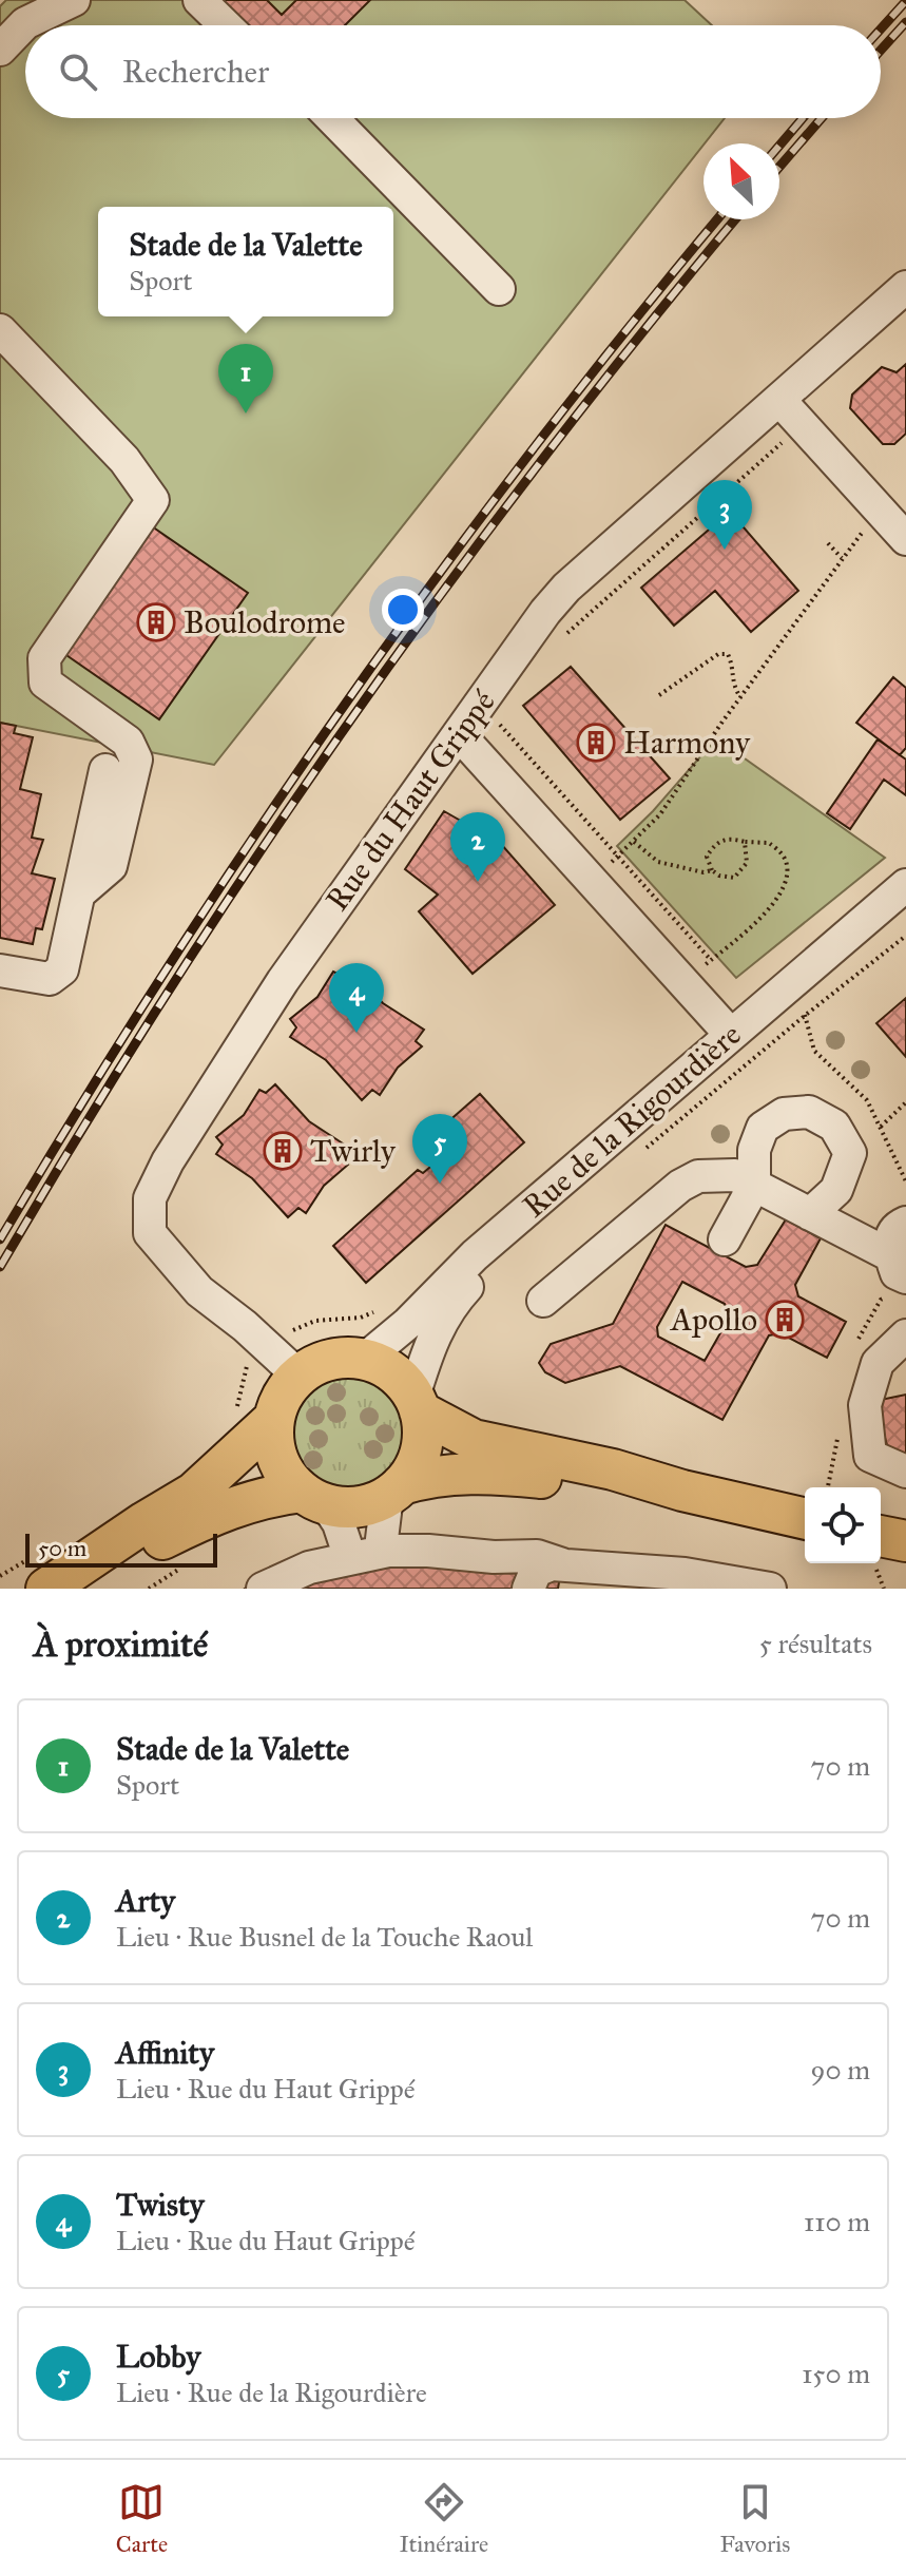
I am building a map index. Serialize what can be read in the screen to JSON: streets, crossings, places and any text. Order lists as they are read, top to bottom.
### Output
{
  "streets": {
    "street": ["Rue du Haut Grippé", "Rue de la Rigourdière"]
  },
  "crossings": [
    ["Rue du Haut Grippé", "Rue de la Rigourdière"]
  ],
  "places": {
    "building": [
      "Boulodrome",
      "Harmony",
      "Twirly",
      "Apollo"
    ]
  },
  "scale_bar": "50 m",
  "north": "top left",
  "page": {
    "search": "Rechercher",
    "popup": ["Stade de la Valette", "Sport"],
    "pins": [
      "1",
      "3",
      "2",
      "4",
      "5"
    ],
    "scale": "50 m",
    "heading": ["À proximité", "5 résultats"],
    "list": [
      {
        "mark": "1",
        "name": "Stade de la Valette",
        "note": "Sport",
        "value": "70 m"
      },
      {
        "mark": "2",
        "name": "Arty",
        "note": "Lieu · Rue Busnel de la Touche Raoul",
        "value": "70 m"
      },
      {
        "mark": "3",
        "name": "Affinity",
        "note": "Lieu · Rue du Haut Grippé",
        "value": "90 m"
      },
      {
        "mark": "4",
        "name": "Twisty",
        "note": "Lieu · Rue du Haut Grippé",
        "value": "110 m"
      },
      {
        "mark": "5",
        "name": "Lobby",
        "note": "Lieu · Rue de la Rigourdière",
        "value": "150 m"
      }
    ],
    "nav": ["Carte", "Itinéraire", "Favoris"]
  }
}
